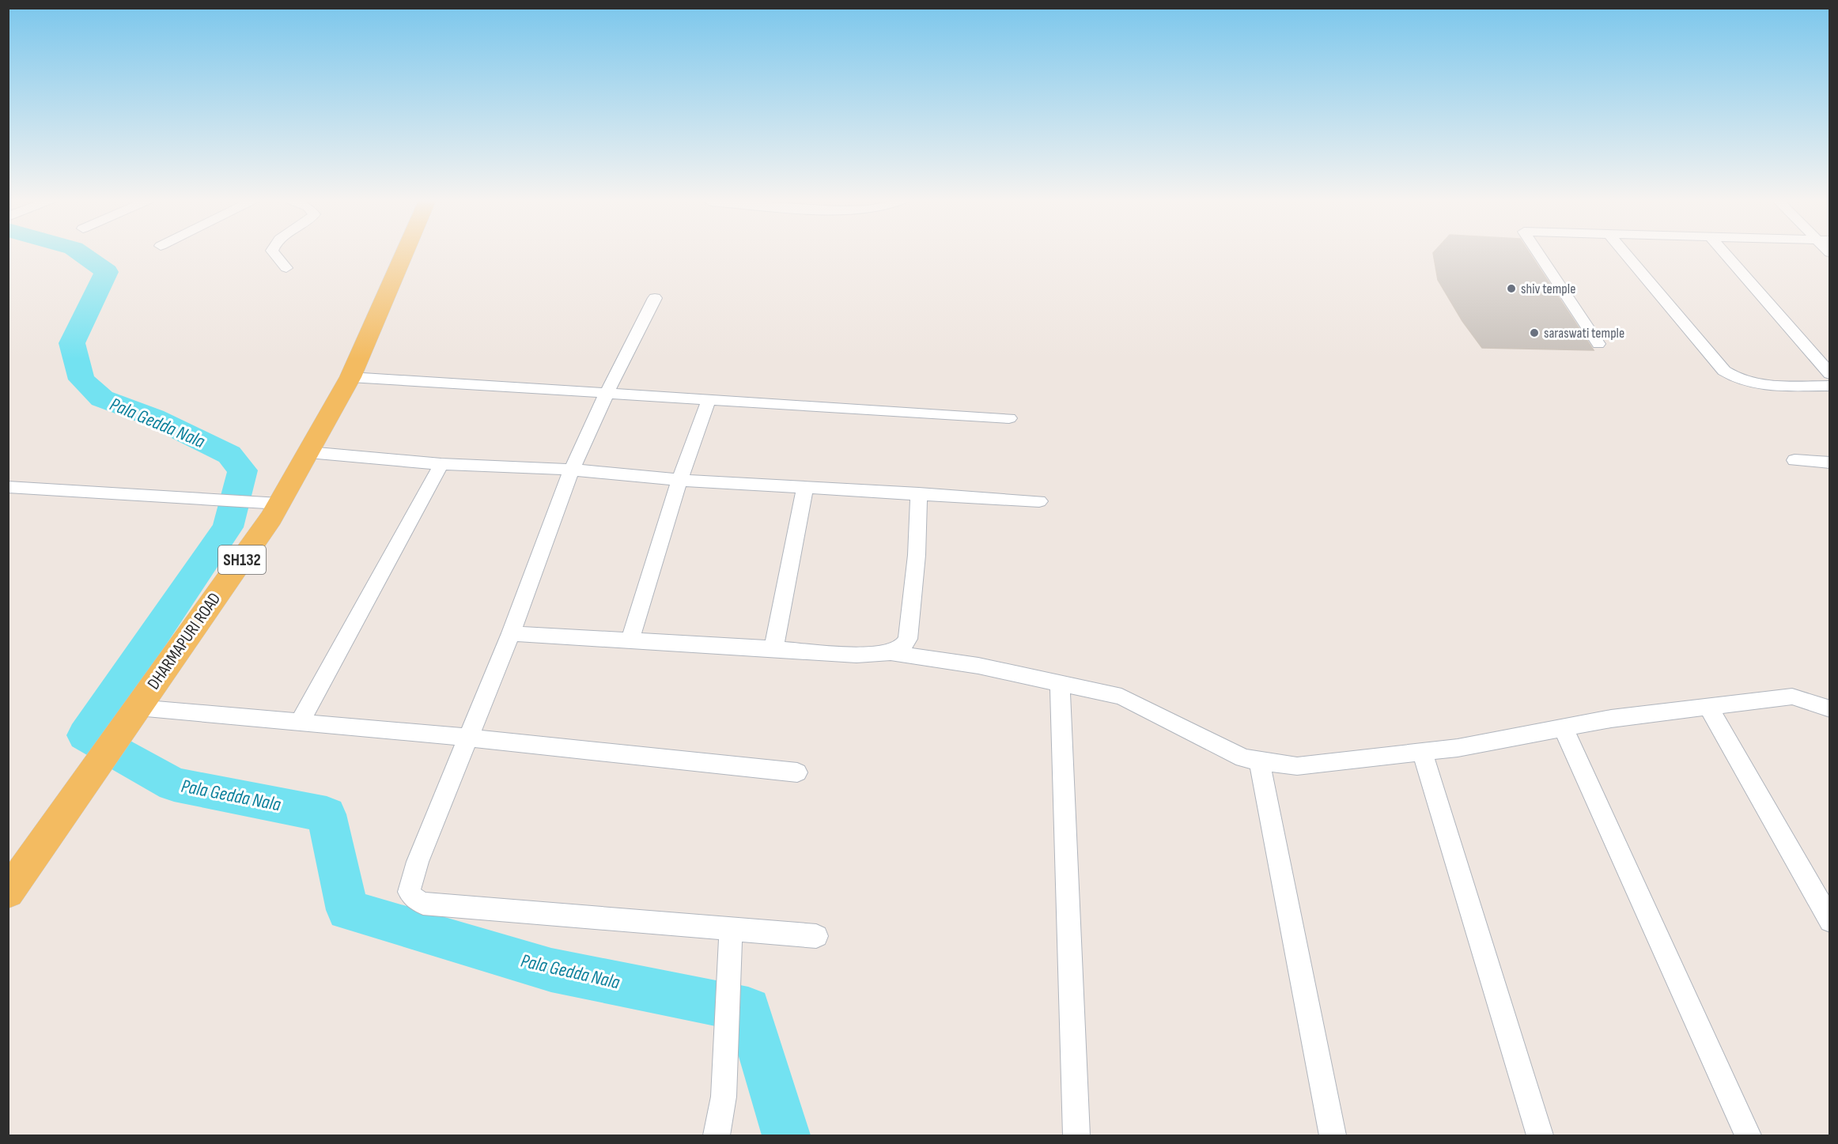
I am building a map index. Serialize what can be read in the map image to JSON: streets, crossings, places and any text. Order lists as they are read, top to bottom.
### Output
{
  "streets": {
    "main road": ["SH132", "DHARMAPURI ROAD"]
  },
  "water": ["Pala Gedda Nala"],
  "places": ["shiv temple", "saraswati temple"]
}
